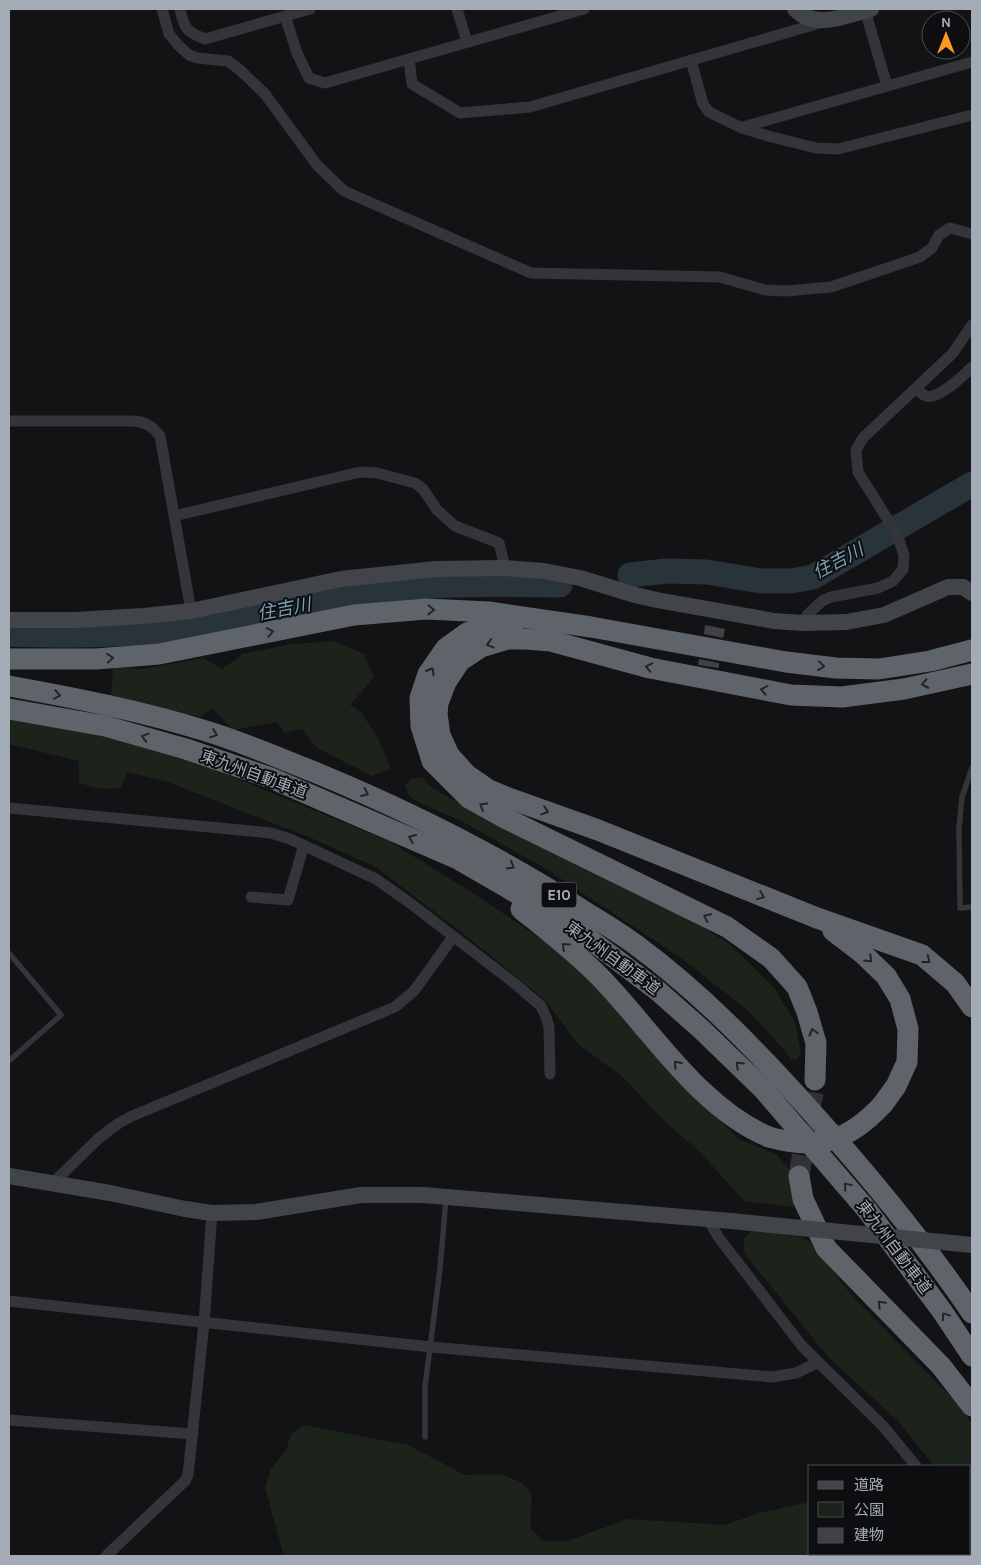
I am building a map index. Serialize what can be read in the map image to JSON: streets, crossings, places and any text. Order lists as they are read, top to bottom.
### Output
{
  "streets": {
    "highway": ["東九州自動車道", "E10"]
  },
  "water": ["住吉川"],
  "legend": ["道路", "公園", "建物"],
  "north": "top"
}
